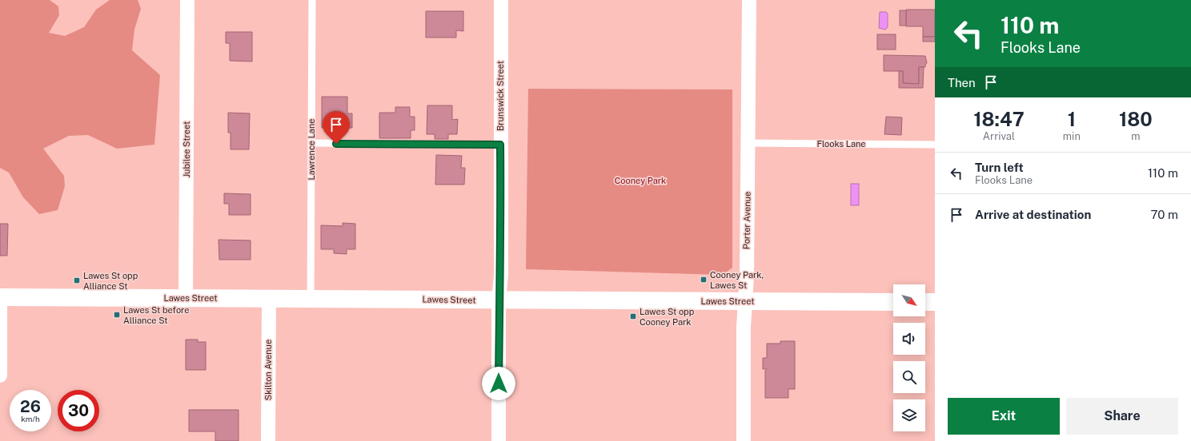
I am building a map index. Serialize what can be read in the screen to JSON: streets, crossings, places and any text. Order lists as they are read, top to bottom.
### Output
{
  "streets": {
    "street": [
      "Brunswick Street",
      "Jubilee Street",
      "Porter Avenue",
      "Lawes Street",
      "Skilton Avenue"
    ],
    "lane": ["Flooks Lane", "Lawrence Lane"]
  },
  "crossings": [
    ["Brunswick Street", "Lawes Street"],
    ["Flooks Lane", "Porter Avenue"],
    ["Jubilee Street", "Lawes Street"],
    ["Lawrence Lane", "Lawes Street"],
    ["Porter Avenue", "Lawes Street"],
    ["Lawes Street", "Skilton Avenue"]
  ],
  "parks": ["Cooney Park"],
  "places": {
    "transit": [
      "Cooney Park, Lawes St",
      "Lawes St opp Alliance St",
      "Lawes St before Alliance St",
      "Lawes St opp Cooney Park"
    ]
  },
  "north": "bottom right",
  "page": {
    "turn": ["110 m", "Flooks Lane"],
    "then": "Then",
    "eta": [
      "18:47",
      "Arrival",
      "1",
      "min",
      "180",
      "m"
    ],
    "list": [
      {
        "name": "Turn left",
        "note": "Flooks Lane",
        "value": "110 m"
      },
      {
        "name": "Arrive at destination",
        "value": "70 m"
      }
    ],
    "speed": "26 km/h",
    "limit": "30",
    "buttons": ["Exit", "Share"]
  }
}
